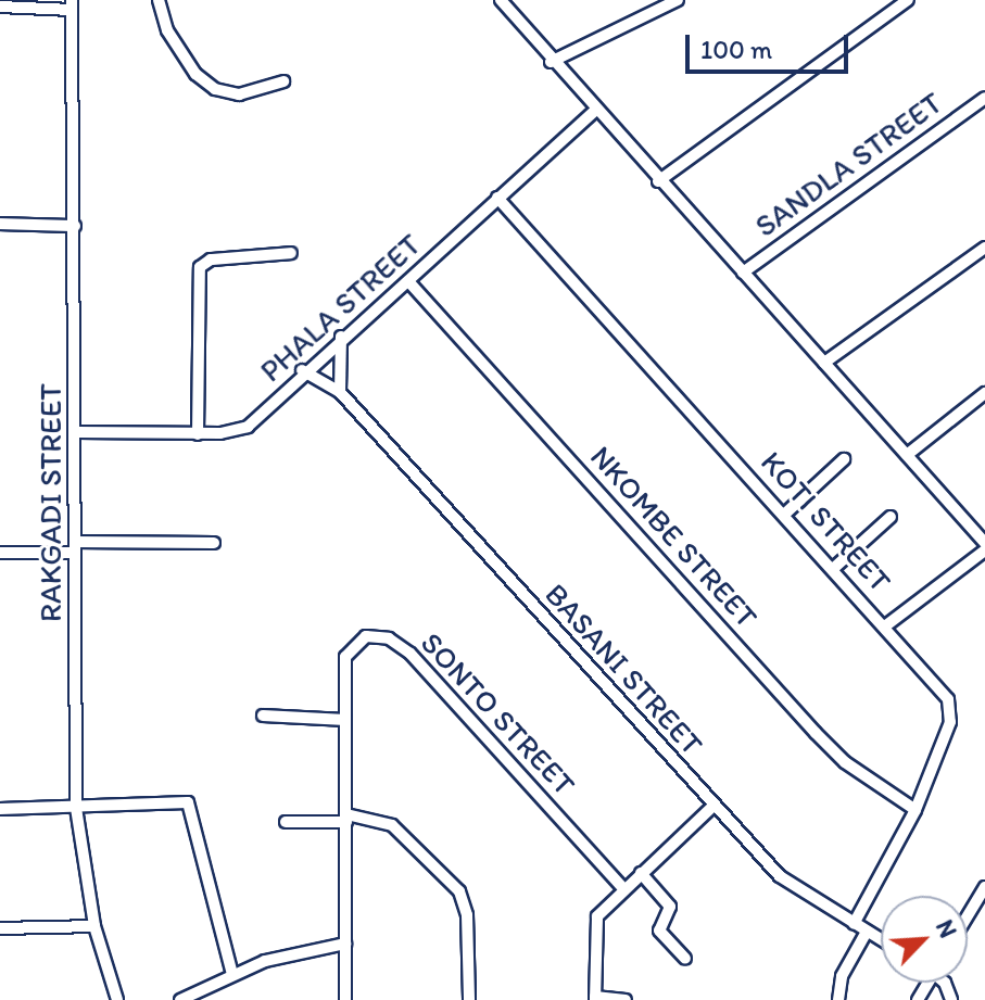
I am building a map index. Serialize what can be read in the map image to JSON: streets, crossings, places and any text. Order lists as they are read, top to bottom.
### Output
{
  "streets": {
    "street": [
      "SANDLA STREET",
      "PHALA STREET",
      "RAKGADI STREET",
      "KOTI STREET",
      "NKOMBE STREET",
      "BASANI STREET",
      "SONTO STREET"
    ]
  },
  "crossings": [
    ["PHALA STREET", "RAKGADI STREET"],
    ["PHALA STREET", "KOTI STREET"],
    ["PHALA STREET", "NKOMBE STREET"],
    ["PHALA STREET", "BASANI STREET"],
    ["KOTI STREET", "NKOMBE STREET"],
    ["KOTI STREET", "BASANI STREET"]
  ],
  "scale_bar": "100 m",
  "north": "top right"
}
